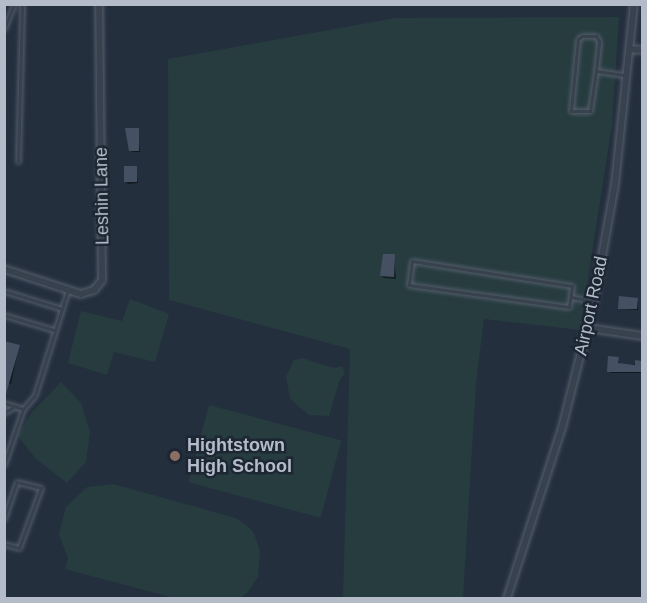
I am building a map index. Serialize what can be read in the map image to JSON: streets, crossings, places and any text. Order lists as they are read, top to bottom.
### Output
{
  "streets": {
    "street": ["Leshin Lane", "Airport Road"]
  },
  "places": ["Hightstown High School"]
}
